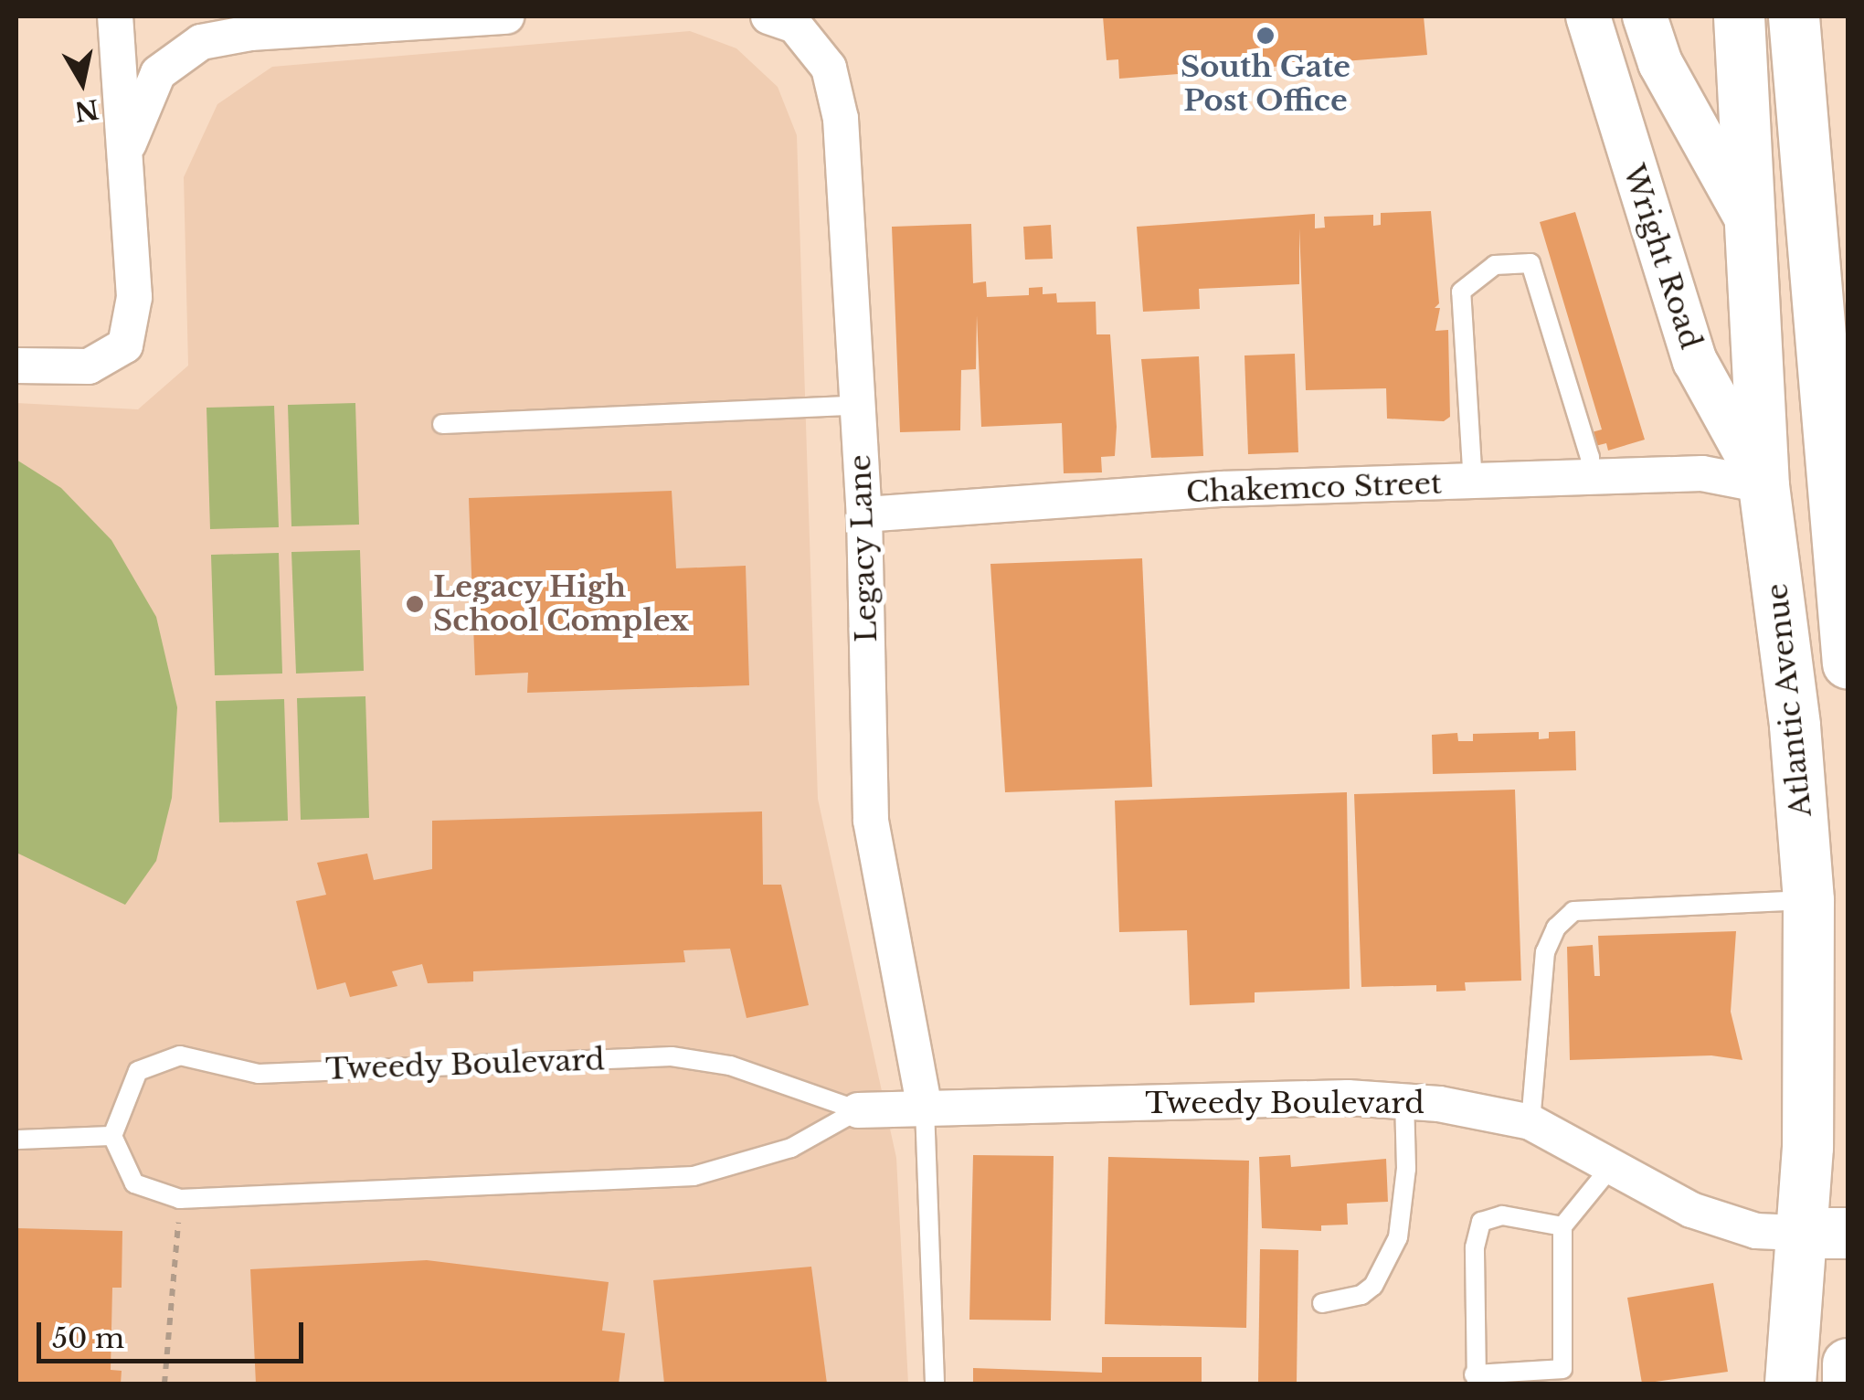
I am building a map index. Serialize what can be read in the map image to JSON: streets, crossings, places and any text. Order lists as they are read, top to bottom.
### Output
{
  "streets": {
    "main road": ["Atlantic Avenue", "Tweedy Boulevard"],
    "street": ["Wright Road", "Chakemco Street", "Legacy Lane"]
  },
  "crossings": [
    ["Wright Road", "Chakemco Street"],
    ["Wright Road", "Atlantic Avenue"],
    ["Chakemco Street", "Legacy Lane"],
    ["Chakemco Street", "Atlantic Avenue"],
    ["Legacy Lane", "Tweedy Boulevard"],
    ["Atlantic Avenue", "Tweedy Boulevard"]
  ],
  "places": ["South Gate Post Office", "Legacy High School Complex"],
  "scale_bar": "50 m",
  "north": "bottom"
}
